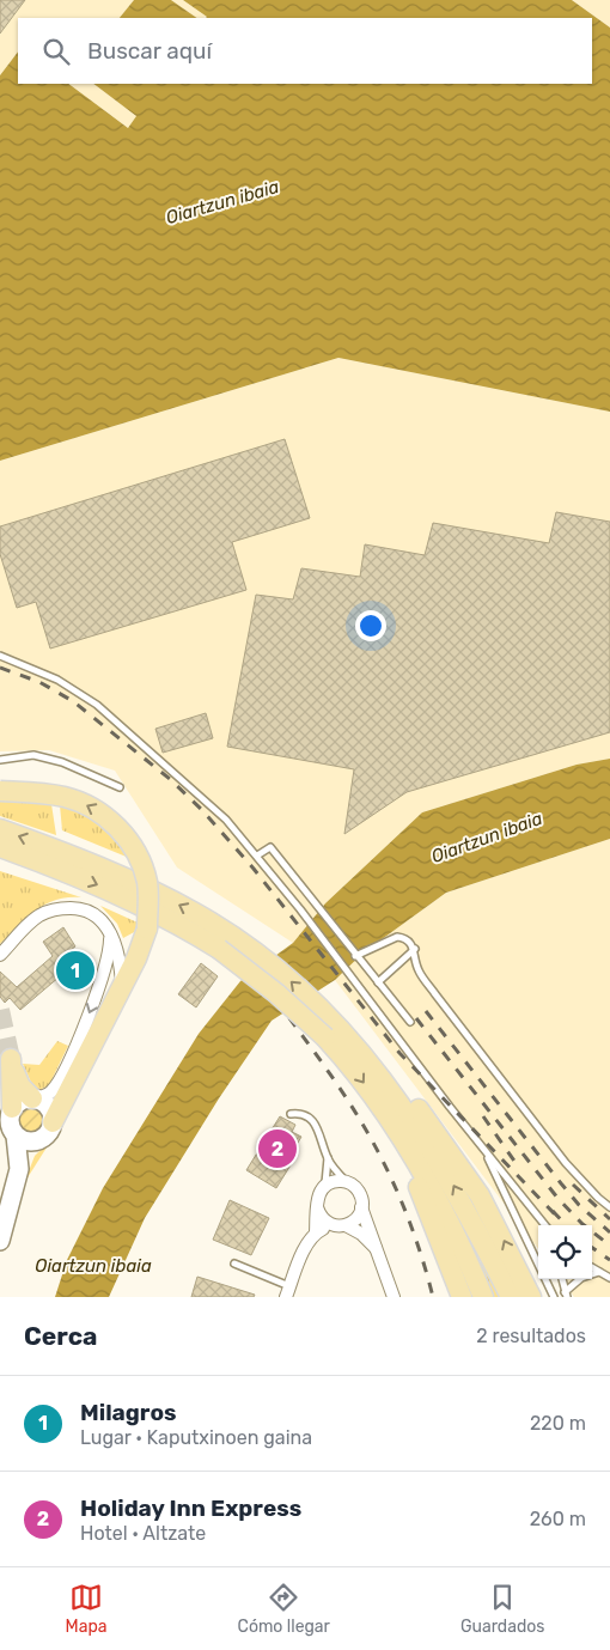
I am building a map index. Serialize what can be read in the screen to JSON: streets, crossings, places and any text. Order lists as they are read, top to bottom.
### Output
{
  "water": ["Oiartzun ibaia"],
  "page": {
    "search": "Buscar aquí",
    "pins": ["1", "2"],
    "heading": ["Cerca", "2 resultados"],
    "list": [
      {
        "mark": "1",
        "name": "Milagros",
        "note": "Lugar · Kaputxinoen gaina",
        "value": "220 m"
      },
      {
        "mark": "2",
        "name": "Holiday Inn Express",
        "note": "Hotel · Altzate",
        "value": "260 m"
      }
    ],
    "nav": ["Mapa", "Cómo llegar", "Guardados"]
  }
}
